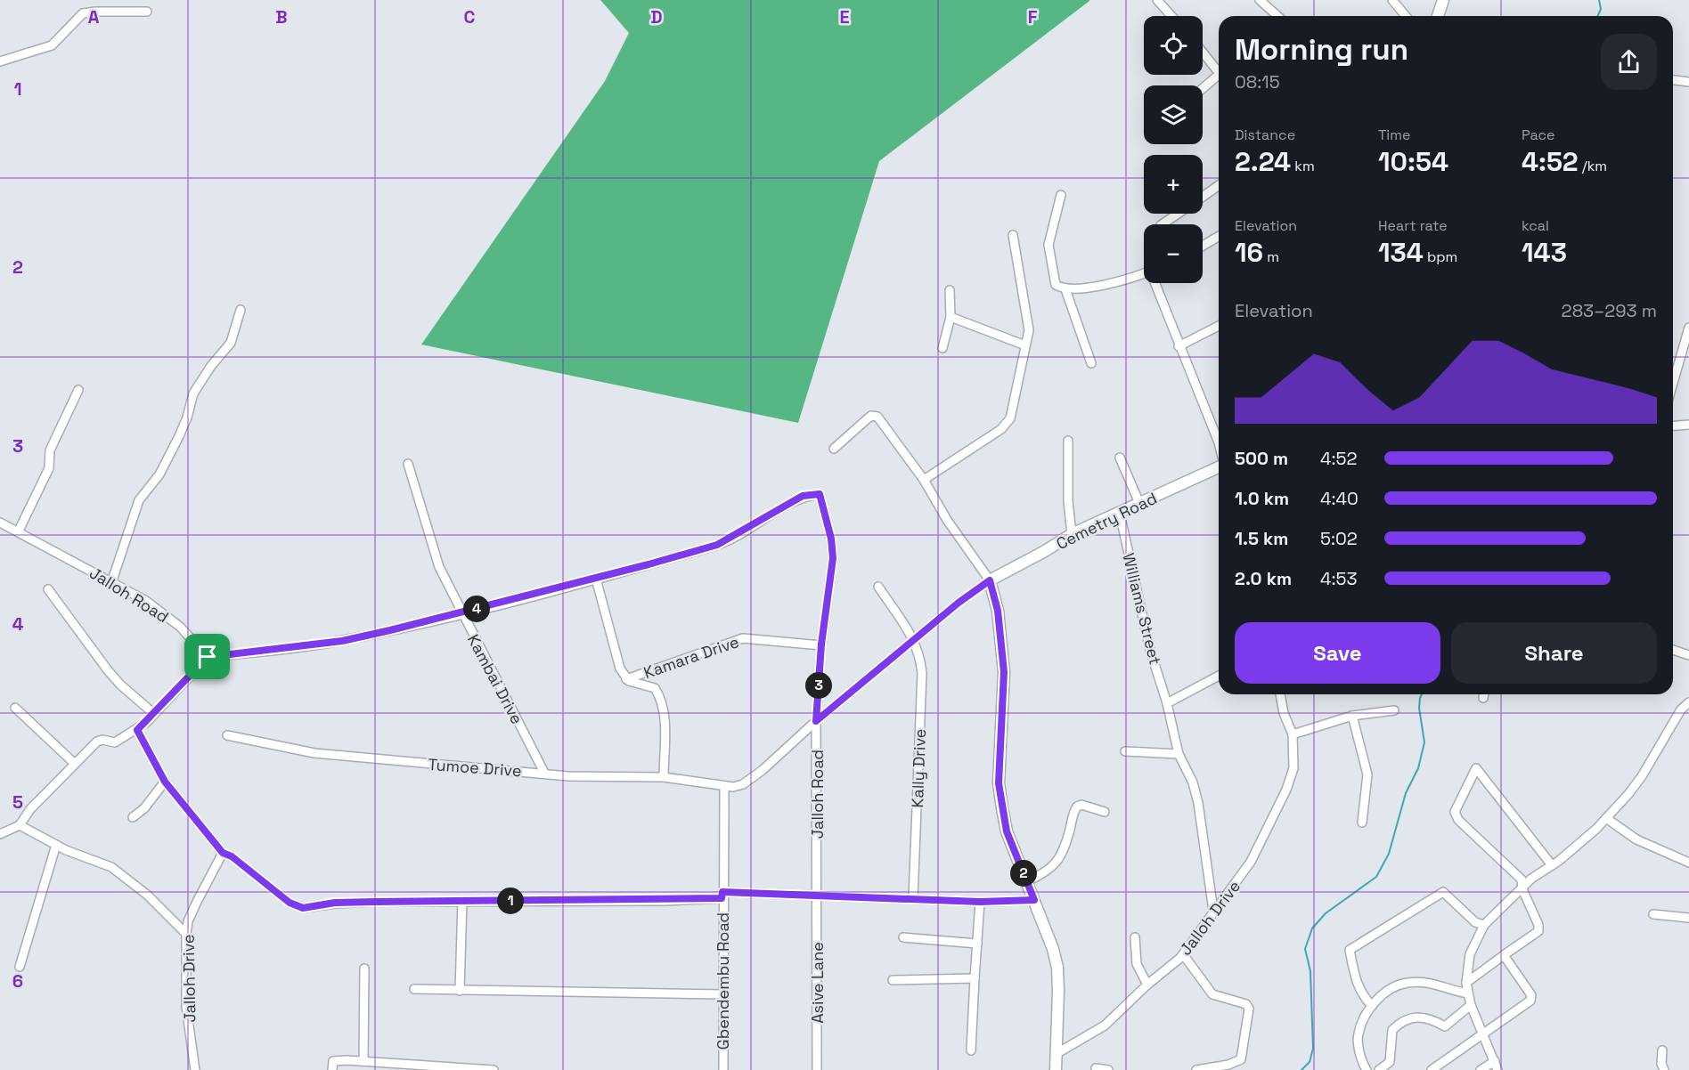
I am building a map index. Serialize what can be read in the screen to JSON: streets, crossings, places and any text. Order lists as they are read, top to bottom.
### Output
{
  "streets": {
    "street": [
      "Cemetry Road",
      "Jalloh Road",
      "Williams Street",
      "Kamara Drive",
      "Kambai Drive",
      "Tumoe Drive",
      "Kally Drive",
      "Jalloh Drive",
      "Gbendembu Road",
      "Asive Lane"
    ]
  },
  "crossings": [
    ["Cemetry Road", "Williams Street"],
    ["Jalloh Road", "Kamara Drive"],
    ["Jalloh Road", "Kambai Drive"],
    ["Jalloh Road", "Asive Lane"],
    ["Williams Street", "Jalloh Drive"],
    ["Kambai Drive", "Tumoe Drive"],
    ["Tumoe Drive", "Gbendembu Road"]
  ],
  "page": {
    "map_buttons": ["+", "−"],
    "heading": ["Morning run", "08:15"],
    "stats": [
      ["Distance", "2.24 km"],
      ["Time", "10:54"],
      ["Pace", "4:52 /km"],
      ["Elevation", "16 m"],
      ["Heart rate", "134 bpm"],
      ["kcal", "143"]
    ],
    "chart": ["Elevation", "283–293 m"],
    "list": [
      {
        "name": "500 m",
        "note": "4:52"
      },
      {
        "name": "1.0 km",
        "note": "4:40"
      },
      {
        "name": "1.5 km",
        "note": "5:02"
      },
      {
        "name": "2.0 km",
        "note": "4:53"
      }
    ],
    "pins": [
      "4",
      "3",
      "2",
      "1"
    ],
    "buttons": ["Save", "Share"]
  },
  "grid": {
    "columns": [
      "A",
      "B",
      "C",
      "D",
      "E",
      "F"
    ],
    "rows": [
      "1",
      "2",
      "3",
      "4",
      "5",
      "6"
    ]
  }
}
